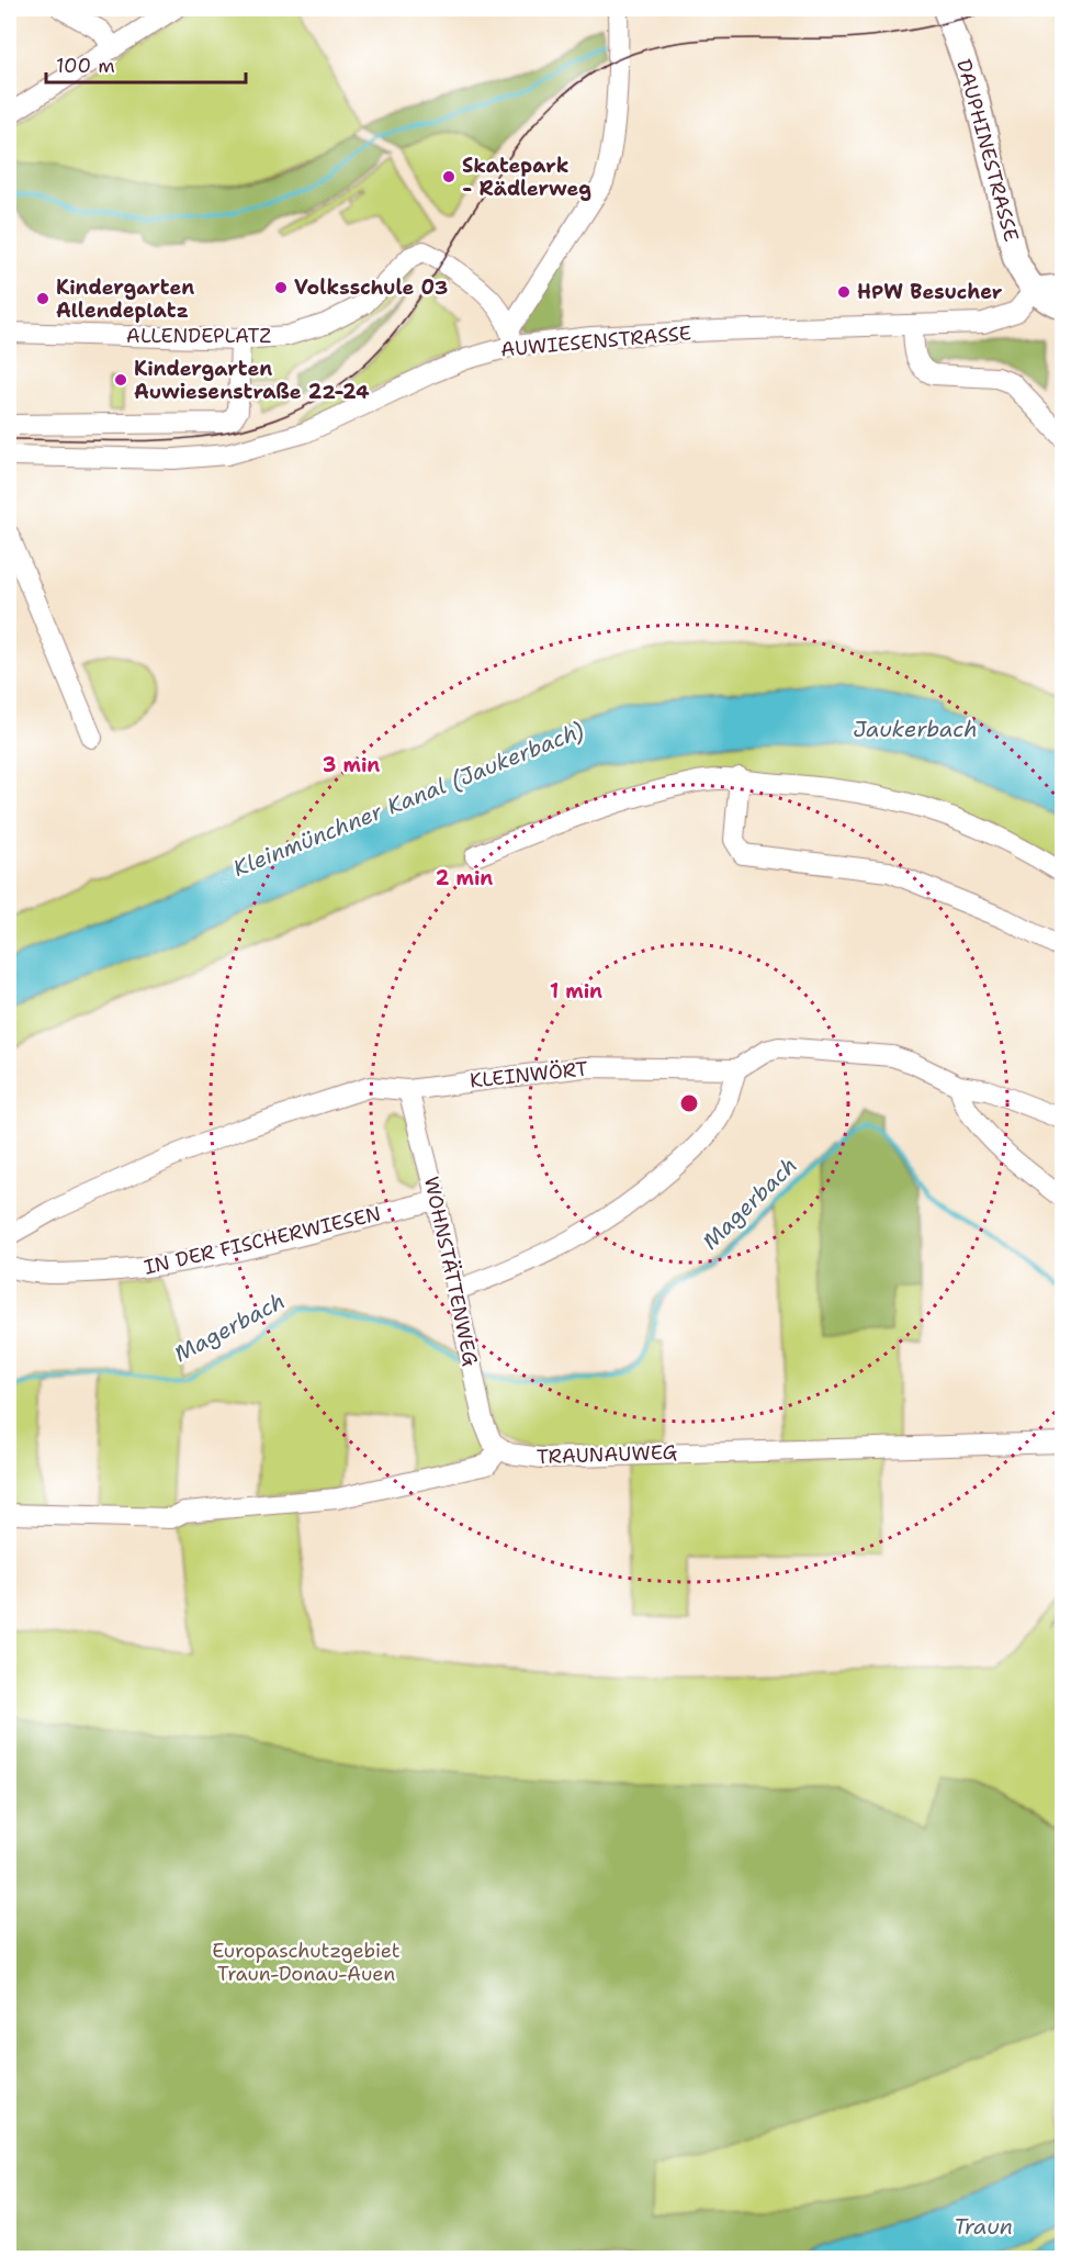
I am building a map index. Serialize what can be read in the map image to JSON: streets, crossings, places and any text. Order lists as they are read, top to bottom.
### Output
{
  "streets": {
    "main road": ["DAUPHINESTRASSE"],
    "street": [
      "ALLENDEPLATZ",
      "AUWIESENSTRASSE",
      "KLEINWÖRT",
      "IN DER FISCHERWIESEN",
      "WOHNSTÄTTENWEG",
      "TRAUNAUWEG"
    ]
  },
  "crossings": [
    ["DAUPHINESTRASSE", "AUWIESENSTRASSE"],
    ["ALLENDEPLATZ", "AUWIESENSTRASSE"],
    ["KLEINWÖRT", "WOHNSTÄTTENWEG"],
    ["IN DER FISCHERWIESEN", "WOHNSTÄTTENWEG"],
    ["WOHNSTÄTTENWEG", "TRAUNAUWEG"]
  ],
  "water": [
    "Jaukerbach",
    "Kleinmünchner Kanal (Jaukerbach)",
    "Magerbach",
    "Traun"
  ],
  "parks": ["Europaschutzgebiet Traun-Donau-Auen"],
  "places": [
    "Skatepark - Rädlerweg",
    "Volksschule 03",
    "HPW Besucher",
    "Kindergarten Allendeplatz",
    "Kindergarten Auwiesenstraße 22-24"
  ],
  "scale_bar": "100 m",
  "rings": ["3 min", "2 min", "1 min"]
}
